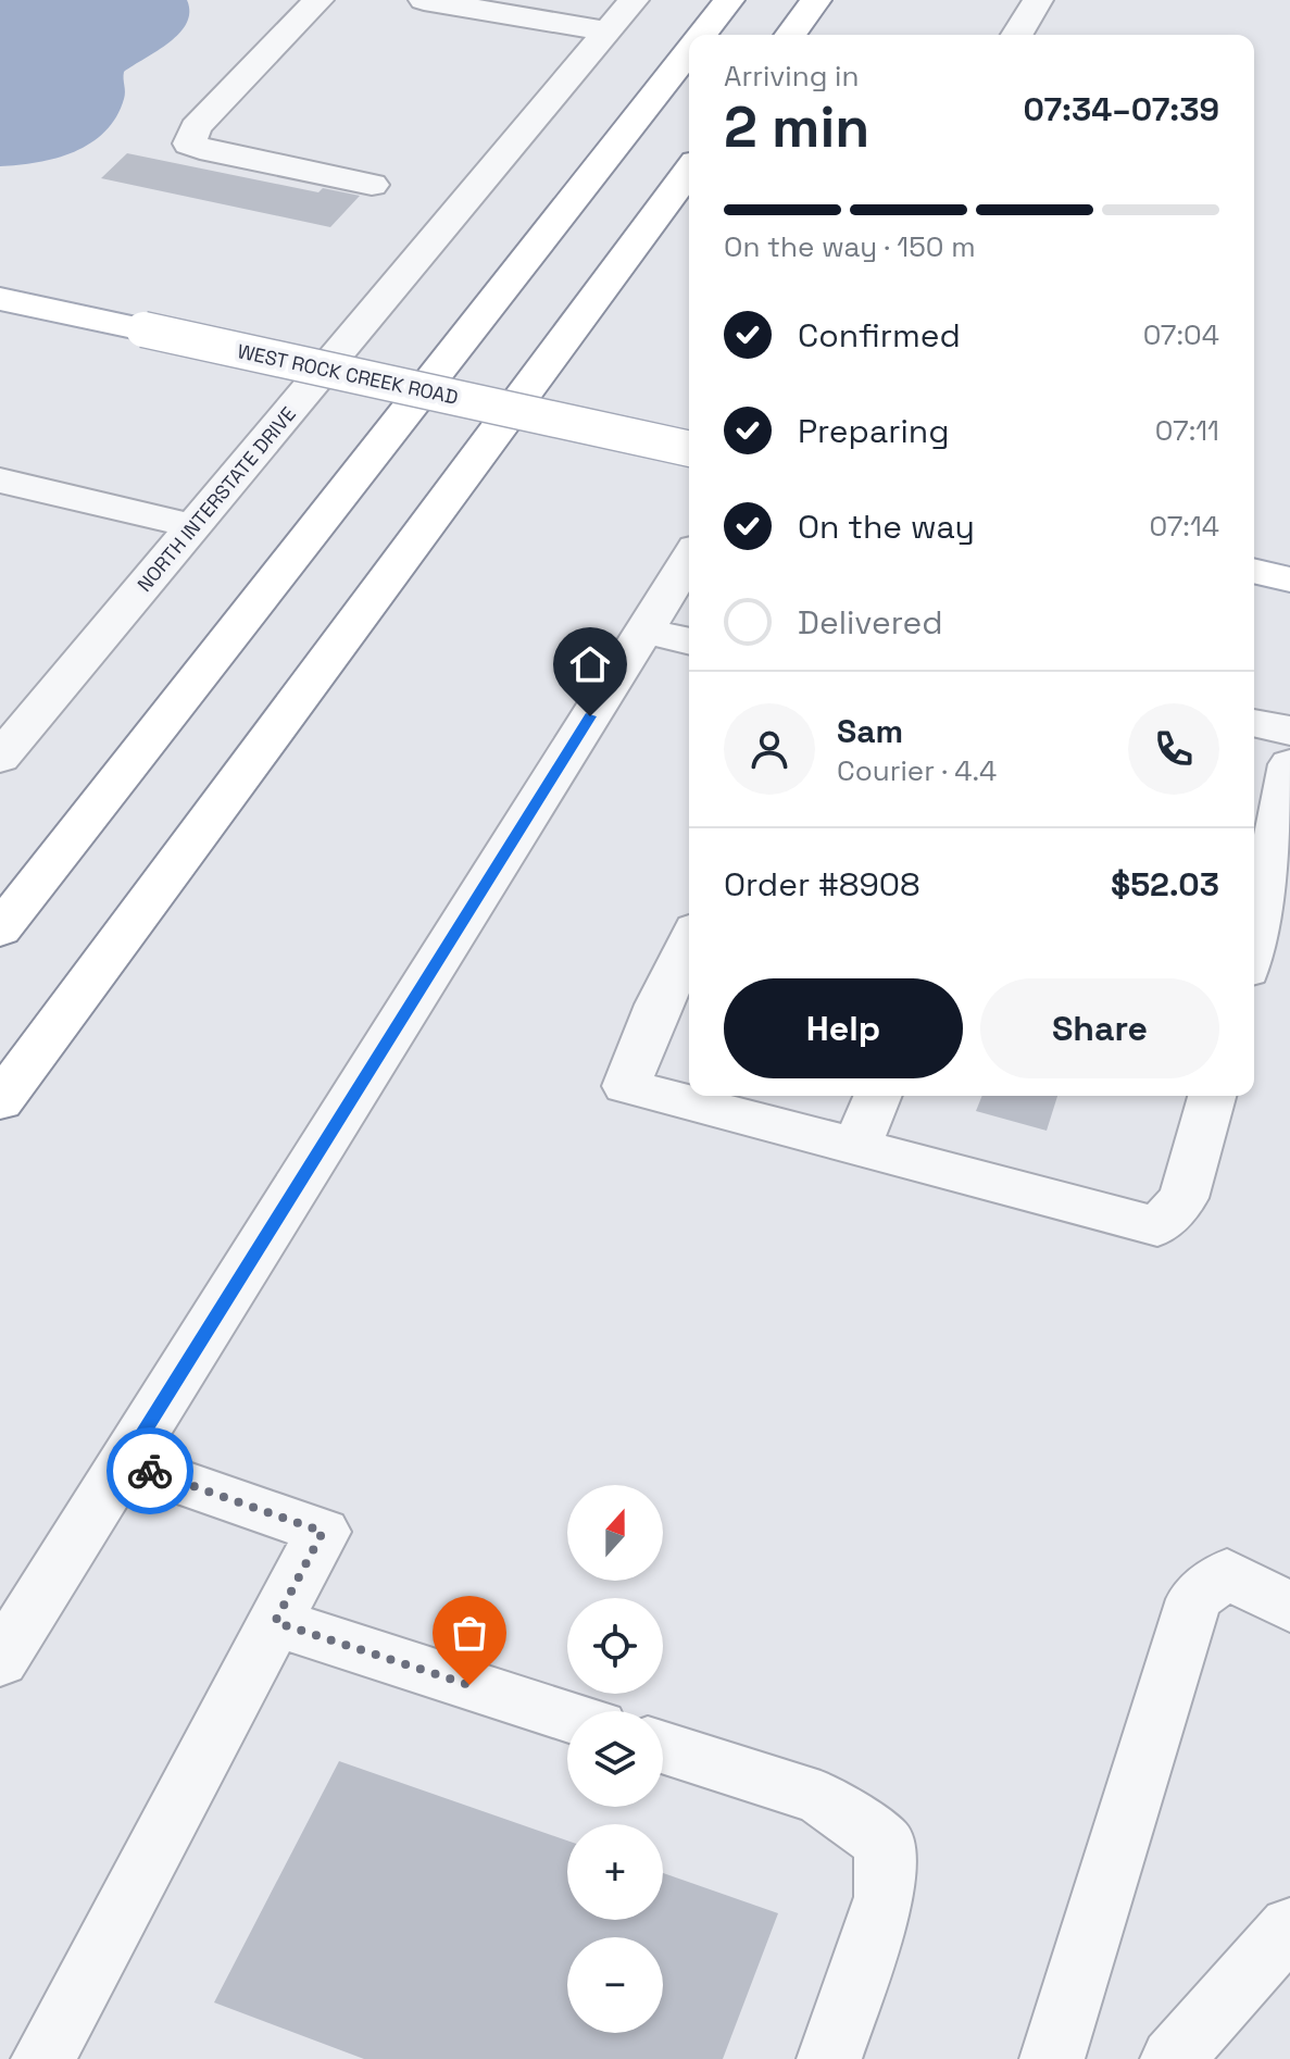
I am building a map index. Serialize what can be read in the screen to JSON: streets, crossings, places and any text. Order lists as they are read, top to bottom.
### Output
{
  "streets": {
    "main road": ["WEST ROCK CREEK ROAD"],
    "street": ["NORTH INTERSTATE DRIVE"]
  },
  "north": "top",
  "page": {
    "heading": ["2 min", "Arriving in", "07:34–07:39"],
    "panel": [
      "Sam",
      "Courier · 4.4",
      "Order #8908",
      "$52.03"
    ],
    "bar": "On the way · 150 m",
    "list": [
      ["Confirmed", "07:04"],
      ["Preparing", "07:11"],
      ["On the way", "07:14"],
      "Delivered"
    ],
    "buttons": ["Help", "Share"],
    "map_buttons": ["+", "−"]
  }
}
